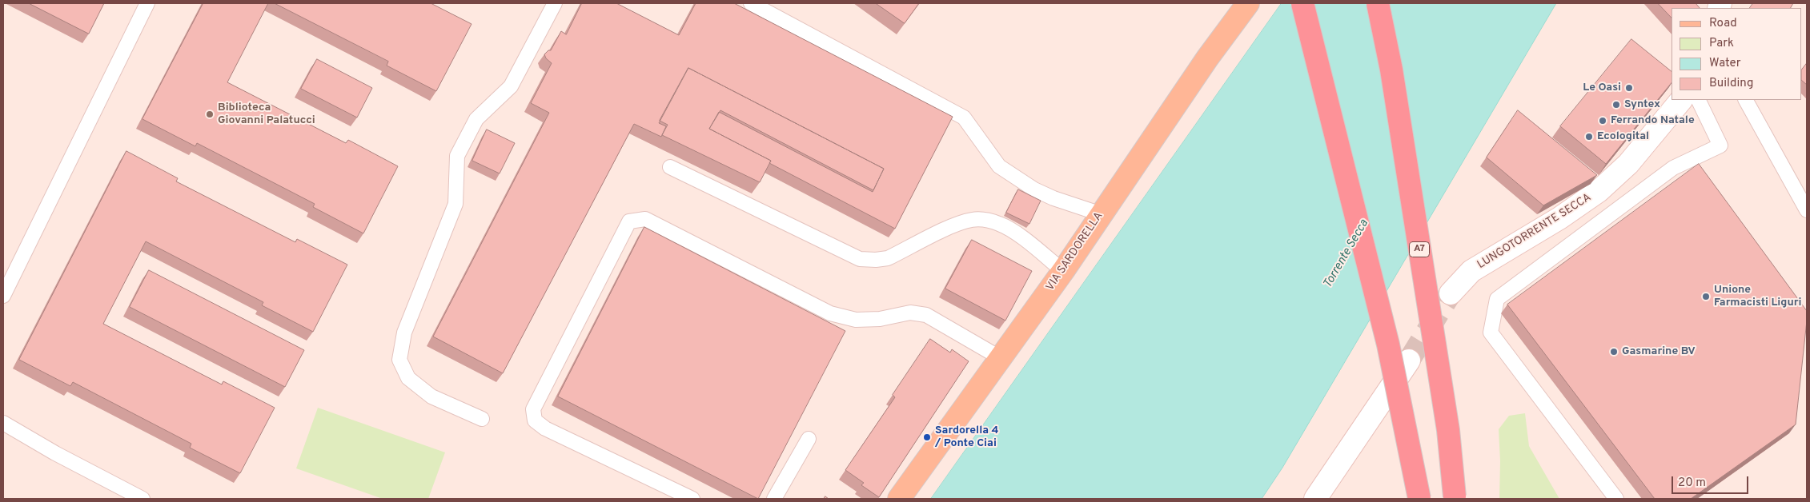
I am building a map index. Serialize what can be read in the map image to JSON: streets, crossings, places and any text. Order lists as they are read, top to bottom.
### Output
{
  "streets": {
    "highway": ["A7"],
    "main road": ["LUNGOTORRENTE SECCA", "VIA SARDORELLA"]
  },
  "water": ["Torrente Secca"],
  "places": [
    "Le Oasi",
    "Syntex",
    "Biblioteca Giovanni Palatucci",
    "Ferrando Natale",
    "Ecologital",
    "Unione Farmacisti Liguri",
    "Gasmarine BV",
    "Sardorella 4 / Ponte Ciai"
  ],
  "legend": [
    "Road",
    "Park",
    "Water",
    "Building"
  ],
  "scale_bar": "20 m"
}
